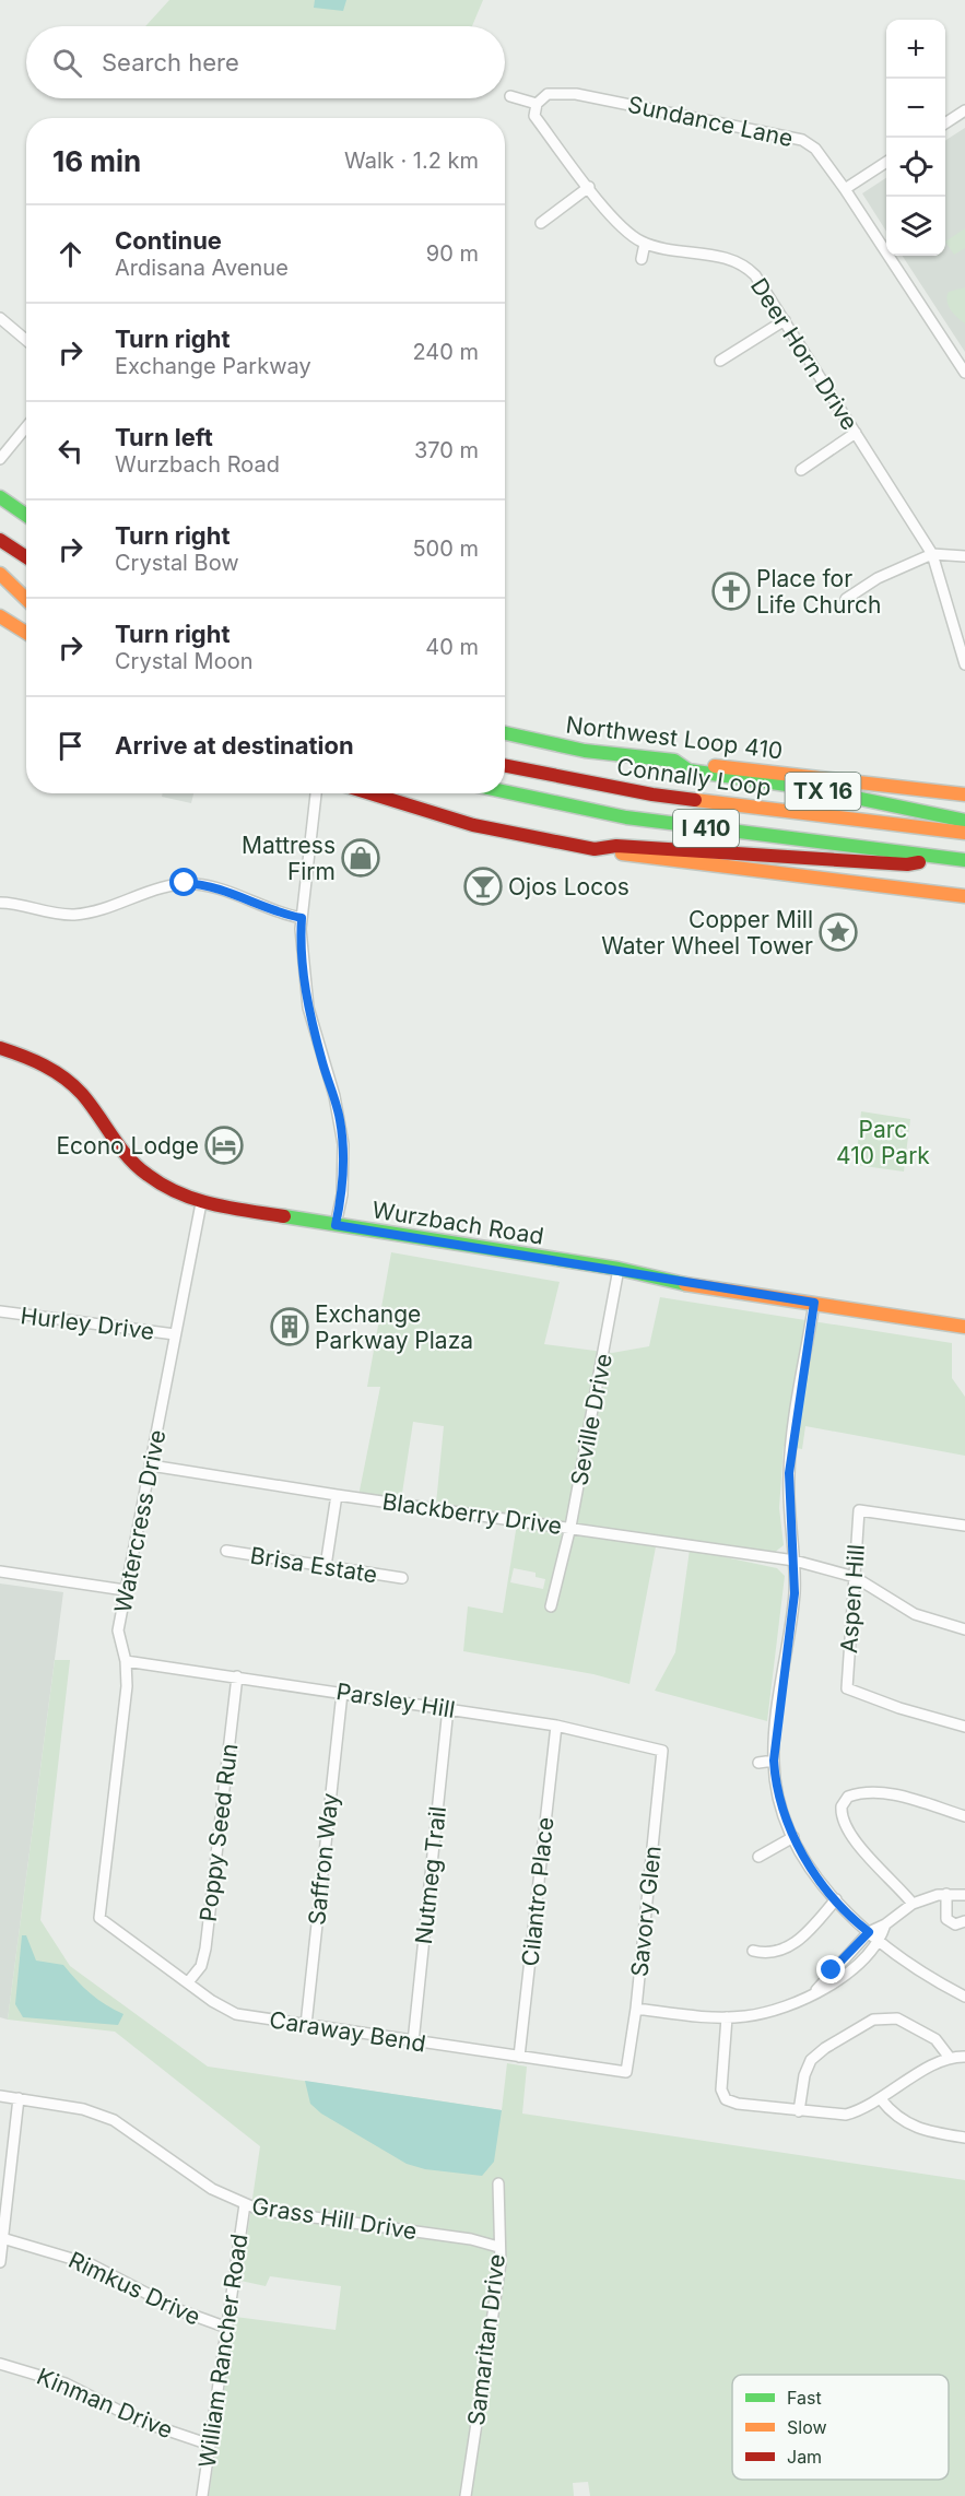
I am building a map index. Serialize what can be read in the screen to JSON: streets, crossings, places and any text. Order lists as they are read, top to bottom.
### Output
{
  "streets": {
    "main road": [
      "Northwest Loop 410",
      "Connally Loop",
      "TX 16",
      "I 410",
      "Wurzbach Road"
    ],
    "street": [
      "Sundance Lane",
      "Deer Horn Drive",
      "Hurley Drive",
      "Seville Drive",
      "Blackberry Drive",
      "Watercress Drive",
      "Brisa Estate",
      "Aspen Hill",
      "Parsley Hill",
      "Poppy Seed Run",
      "Saffron Way",
      "Nutmeg Trail",
      "Cilantro Place",
      "Savory Glen",
      "Caraway Bend",
      "Grass Hill Drive",
      "Rimkus Drive",
      "Samaritan Drive",
      "William Rancher Road",
      "Kinman Drive"
    ]
  },
  "crossings": [
    ["Sundance Lane", "Deer Horn Drive"],
    ["Northwest Loop 410", "TX 16"],
    ["Wurzbach Road", "Seville Drive"],
    ["Wurzbach Road", "Watercress Drive"],
    ["Hurley Drive", "Watercress Drive"],
    ["Seville Drive", "Blackberry Drive"],
    ["Blackberry Drive", "Watercress Drive"],
    ["Blackberry Drive", "Aspen Hill"],
    ["Watercress Drive", "Parsley Hill"],
    ["Watercress Drive", "Caraway Bend"],
    ["Parsley Hill", "Poppy Seed Run"],
    ["Parsley Hill", "Saffron Way"],
    ["Parsley Hill", "Nutmeg Trail"],
    ["Parsley Hill", "Cilantro Place"],
    ["Parsley Hill", "Savory Glen"],
    ["Poppy Seed Run", "Caraway Bend"],
    ["Saffron Way", "Caraway Bend"],
    ["Nutmeg Trail", "Caraway Bend"],
    ["Cilantro Place", "Caraway Bend"],
    ["Savory Glen", "Caraway Bend"],
    ["Grass Hill Drive", "Samaritan Drive"],
    ["Grass Hill Drive", "William Rancher Road"],
    ["Rimkus Drive", "William Rancher Road"],
    ["William Rancher Road", "Kinman Drive"]
  ],
  "parks": ["Parc 410 Park"],
  "places": {
    "church": ["Place for Life Church"],
    "shop": ["Mattress Firm"],
    "bar": ["Ojos Locos"],
    "place": ["Copper Mill Water Wheel Tower"],
    "hotel": ["Econo Lodge"],
    "building": ["Exchange Parkway Plaza"]
  },
  "legend": ["Fast", "Slow", "Jam"],
  "page": {
    "map_buttons": ["+", "−"],
    "search": "Search here",
    "heading": ["16 min", "Walk · 1.2 km"],
    "list": [
      ["Continue", "Ardisana Avenue", "90 m"],
      ["Turn right", "Exchange Parkway", "240 m"],
      ["Turn left", "Wurzbach Road", "370 m"],
      ["Turn right", "Crystal Bow", "500 m"],
      ["Turn right", "Crystal Moon", "40 m"],
      "Arrive at destination"
    ]
  }
}
